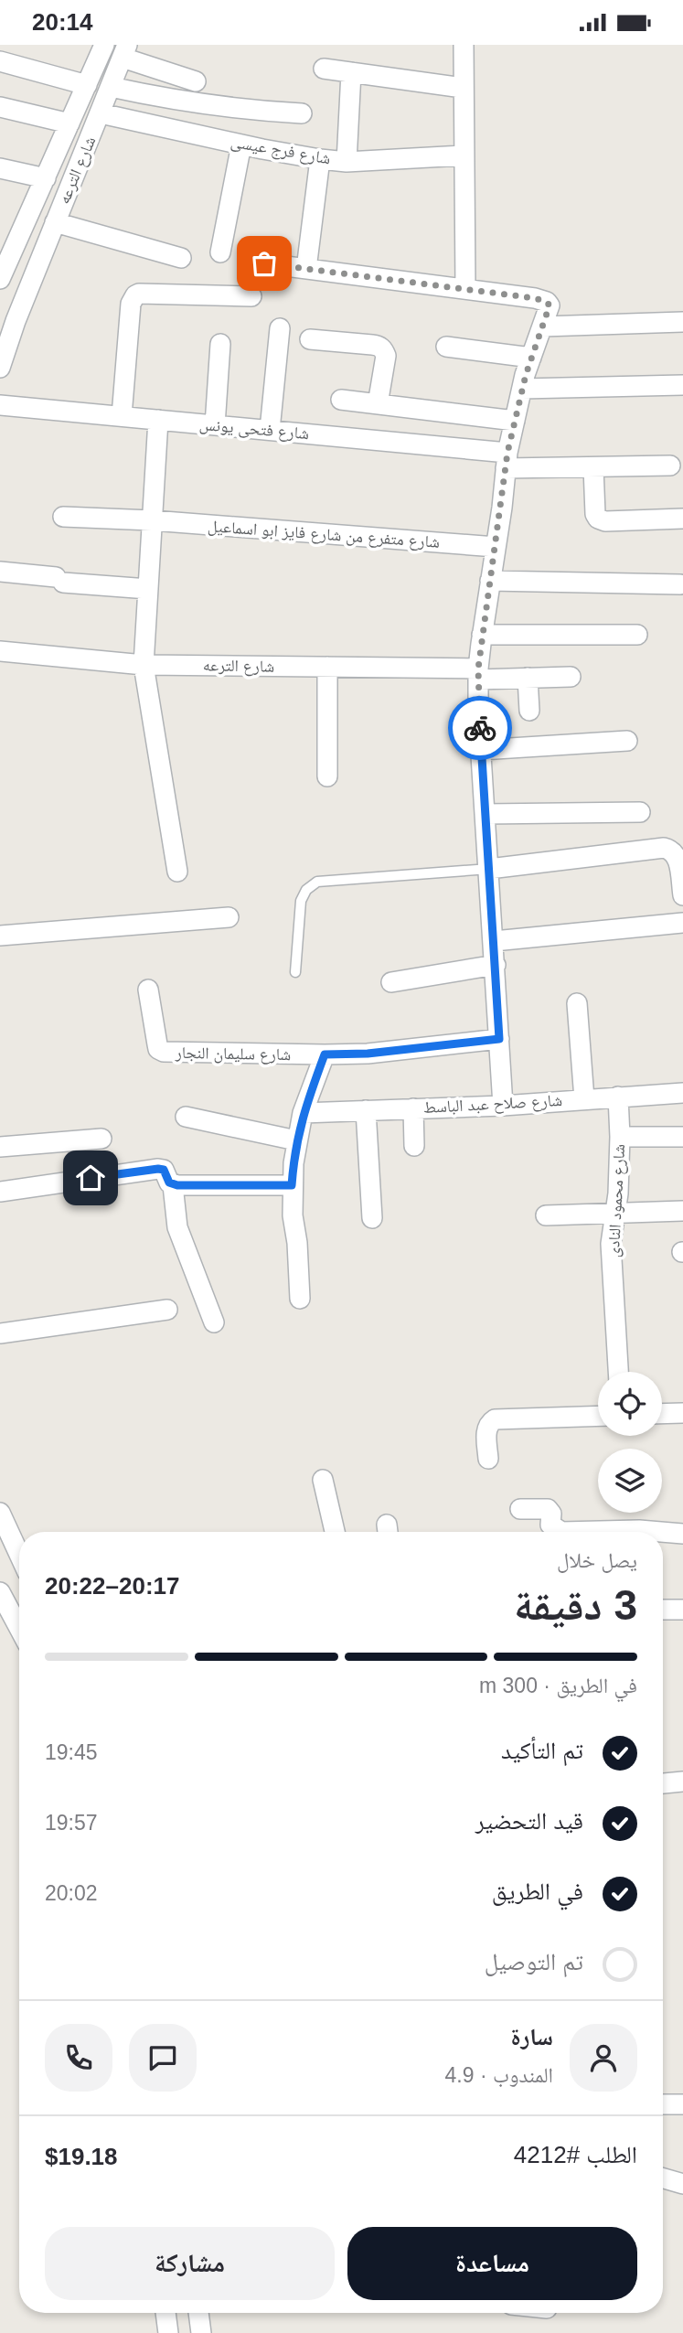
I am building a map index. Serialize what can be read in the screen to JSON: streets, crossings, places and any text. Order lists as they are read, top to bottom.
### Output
{
  "streets": {
    "street": [
      "شارع فرج عيسى",
      "شارع الترعه",
      "شارع فتحى يونس",
      "شارع متفرع من شارع فايز ابو اسماعيل",
      "شارع سليمان النجار",
      "شارع صلاح عبد الباسط",
      "شارع محمود النادى"
    ]
  },
  "crossings": [
    ["شارع فرج عيسى", "شارع الترعه"],
    ["شارع صلاح عبد الباسط", "شارع محمود النادى"]
  ],
  "page": {
    "status": "20:14",
    "heading": ["3 دقيقة", "يصل خلال", "20:17–20:22"],
    "panel": [
      "سارة",
      "المندوب · 4.9",
      "الطلب #4212",
      "$19.18"
    ],
    "bar": "في الطريق · 300 m",
    "list": [
      ["تم التأكيد", "19:45"],
      ["قيد التحضير", "19:57"],
      ["في الطريق", "20:02"],
      "تم التوصيل"
    ],
    "buttons": ["مساعدة", "مشاركة"]
  }
}
